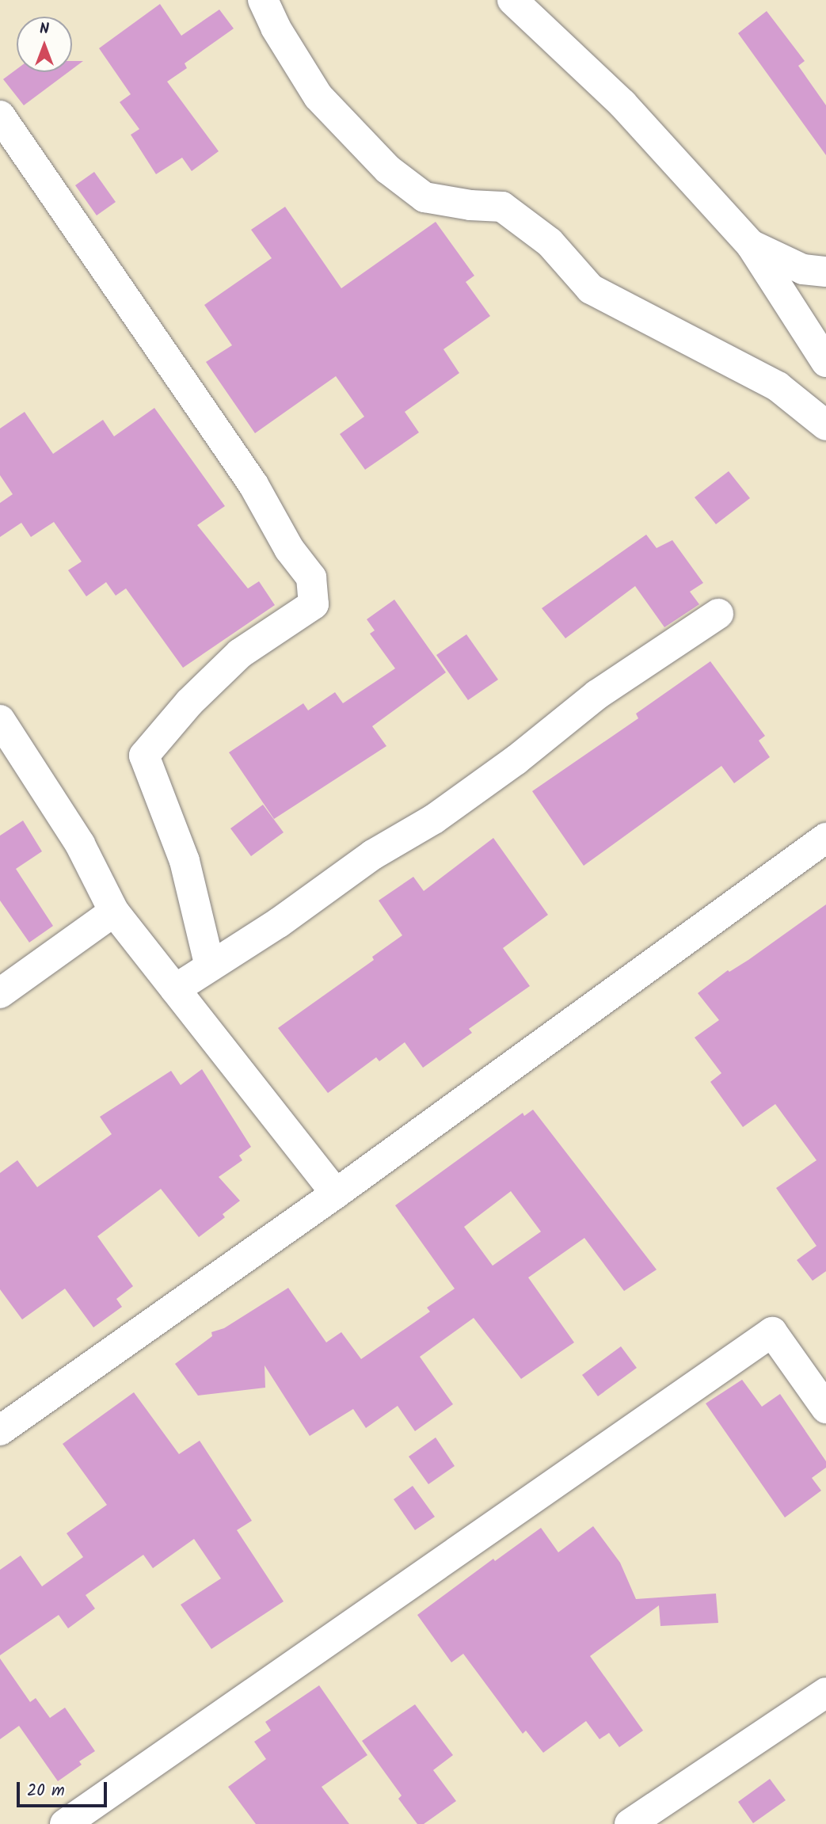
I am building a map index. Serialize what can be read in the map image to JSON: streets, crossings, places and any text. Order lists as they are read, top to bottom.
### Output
{
  "scale_bar": "20 m",
  "north": "top"
}
